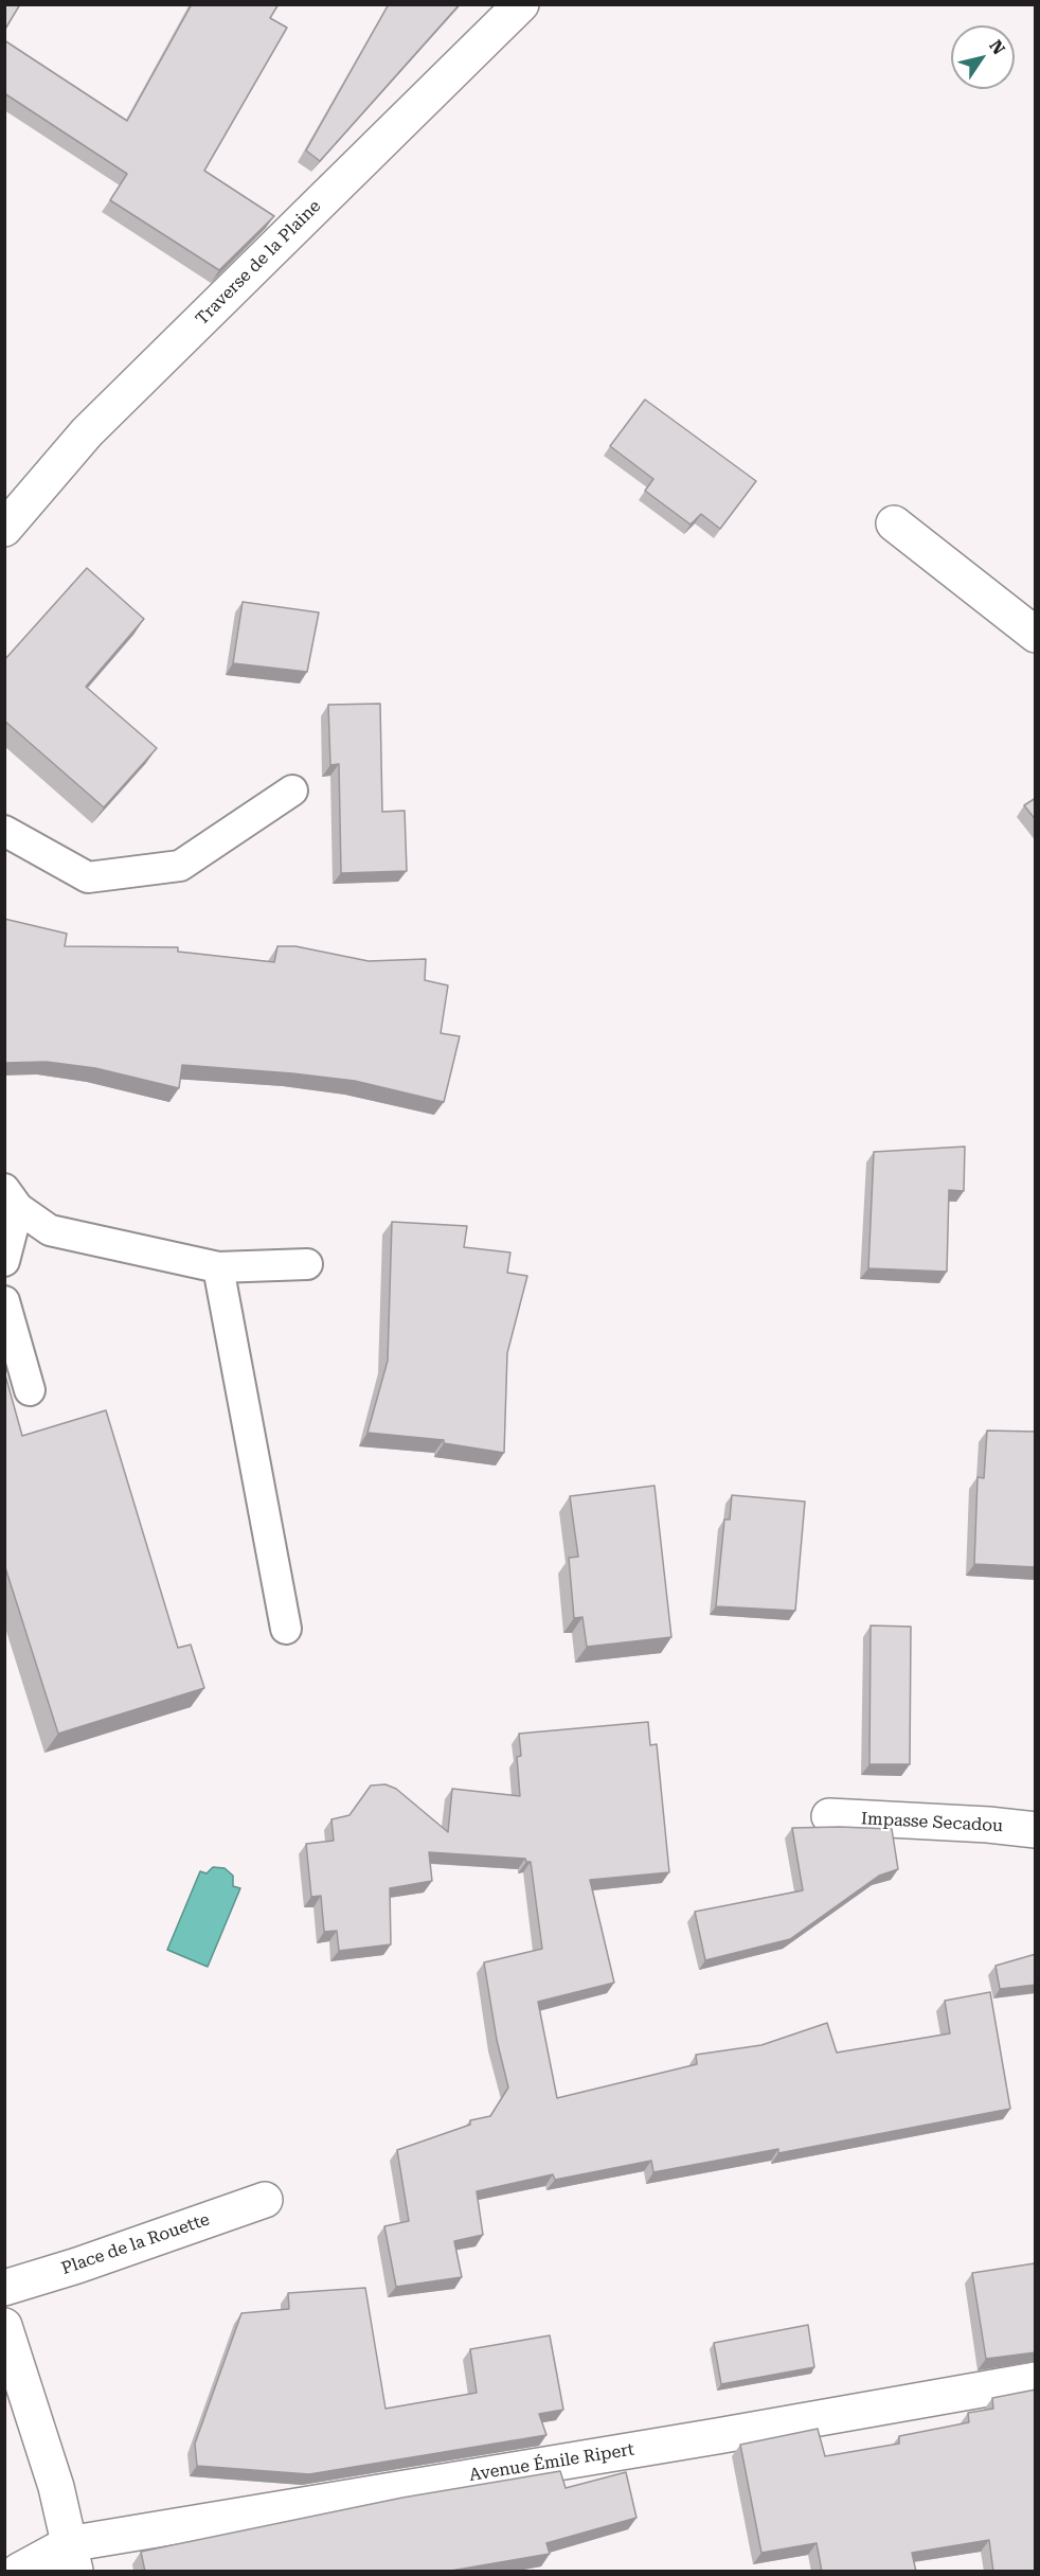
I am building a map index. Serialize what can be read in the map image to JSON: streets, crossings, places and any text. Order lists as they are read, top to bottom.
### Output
{
  "streets": {
    "street": [
      "Traverse de la Plaine",
      "Impasse Secadou",
      "Place de la Rouette",
      "Avenue Émile Ripert"
    ]
  },
  "north": "top right"
}
